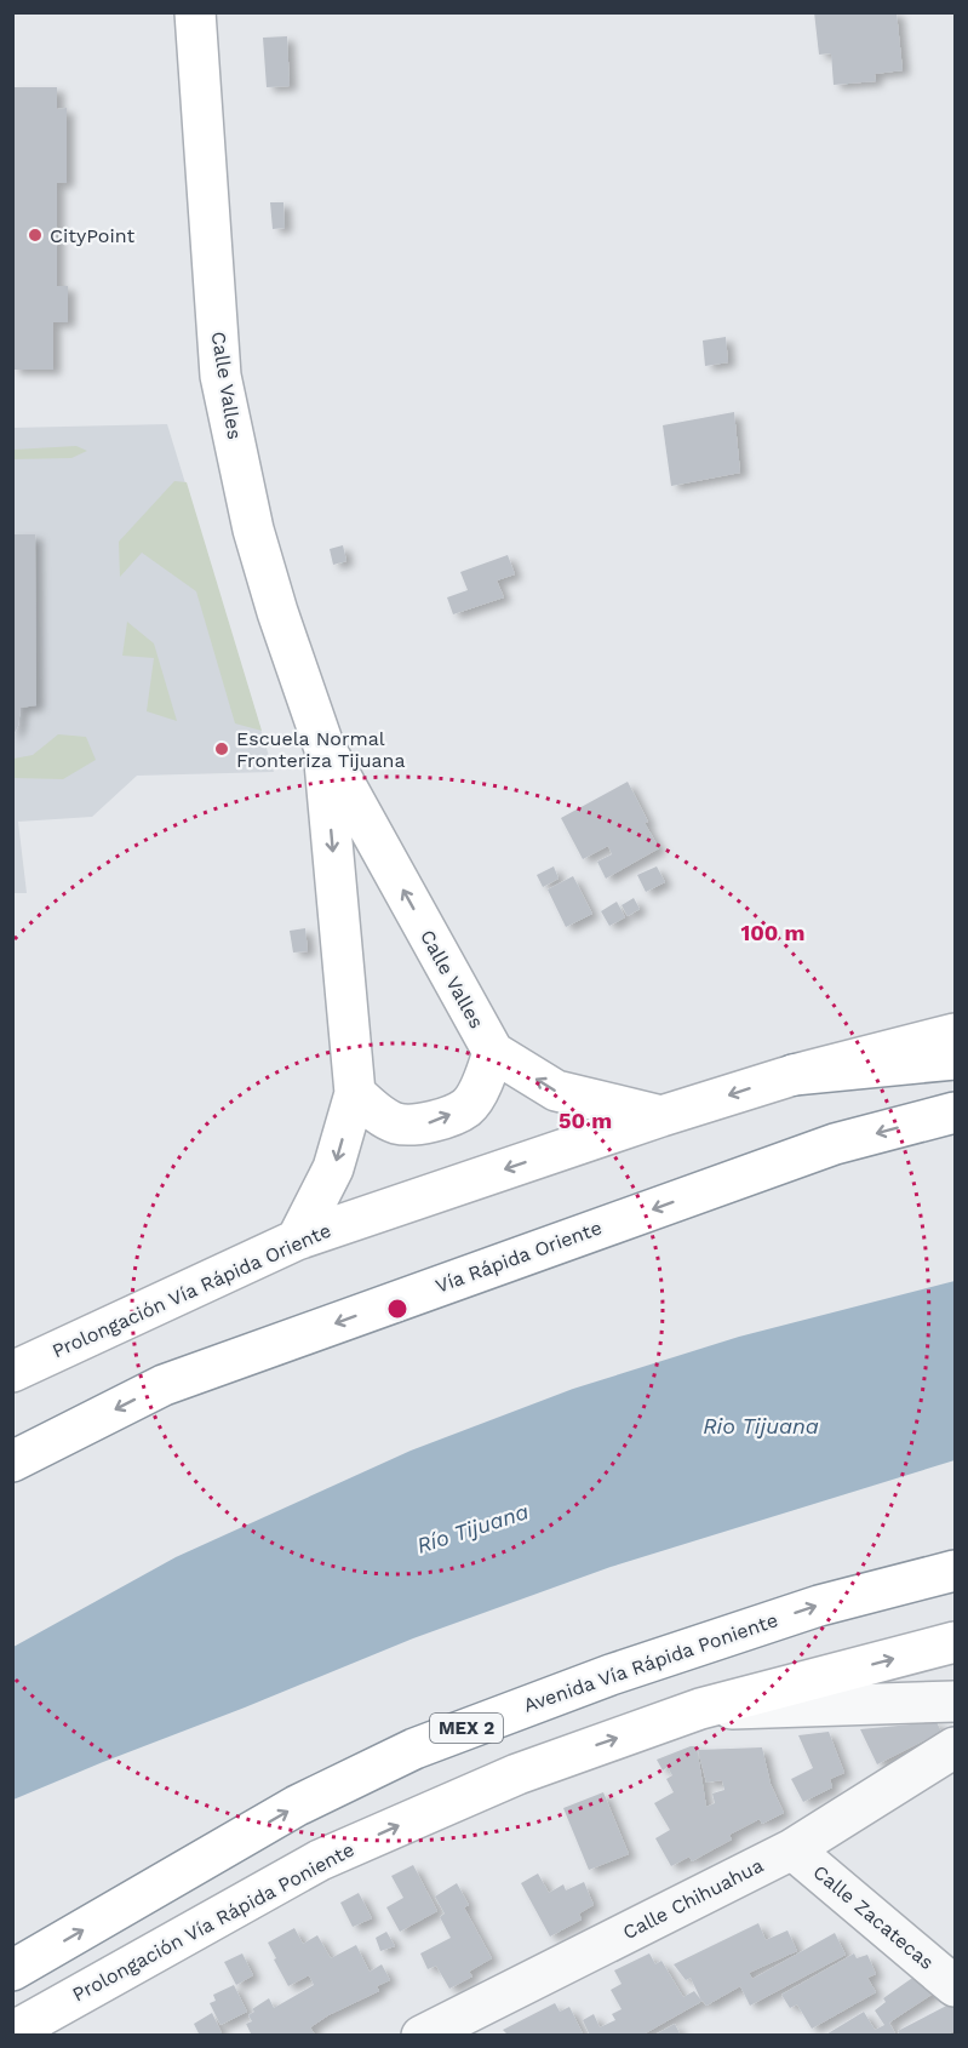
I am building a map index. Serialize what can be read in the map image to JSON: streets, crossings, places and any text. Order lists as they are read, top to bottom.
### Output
{
  "streets": {
    "main road": [
      "Calle Valles",
      "Vía Rápida Oriente",
      "Prolongación Vía Rápida Oriente",
      "Avenida Vía Rápida Poniente",
      "MEX 2",
      "Prolongación Vía Rápida Poniente"
    ],
    "street": ["Calle Chihuahua", "Calle Zacatecas"]
  },
  "crossings": [
    ["Calle Valles", "Prolongación Vía Rápida Oriente"],
    ["Calle Chihuahua", "Calle Zacatecas"]
  ],
  "one_way": [
    "Vía Rápida Oriente",
    "Prolongación Vía Rápida Oriente",
    "Avenida Vía Rápida Poniente",
    "Prolongación Vía Rápida Poniente"
  ],
  "water": ["Rio Tijuana", "Río Tijuana"],
  "places": ["CityPoint", "Escuela Normal Fronteriza Tijuana"],
  "rings": ["100 m", "50 m"]
}
